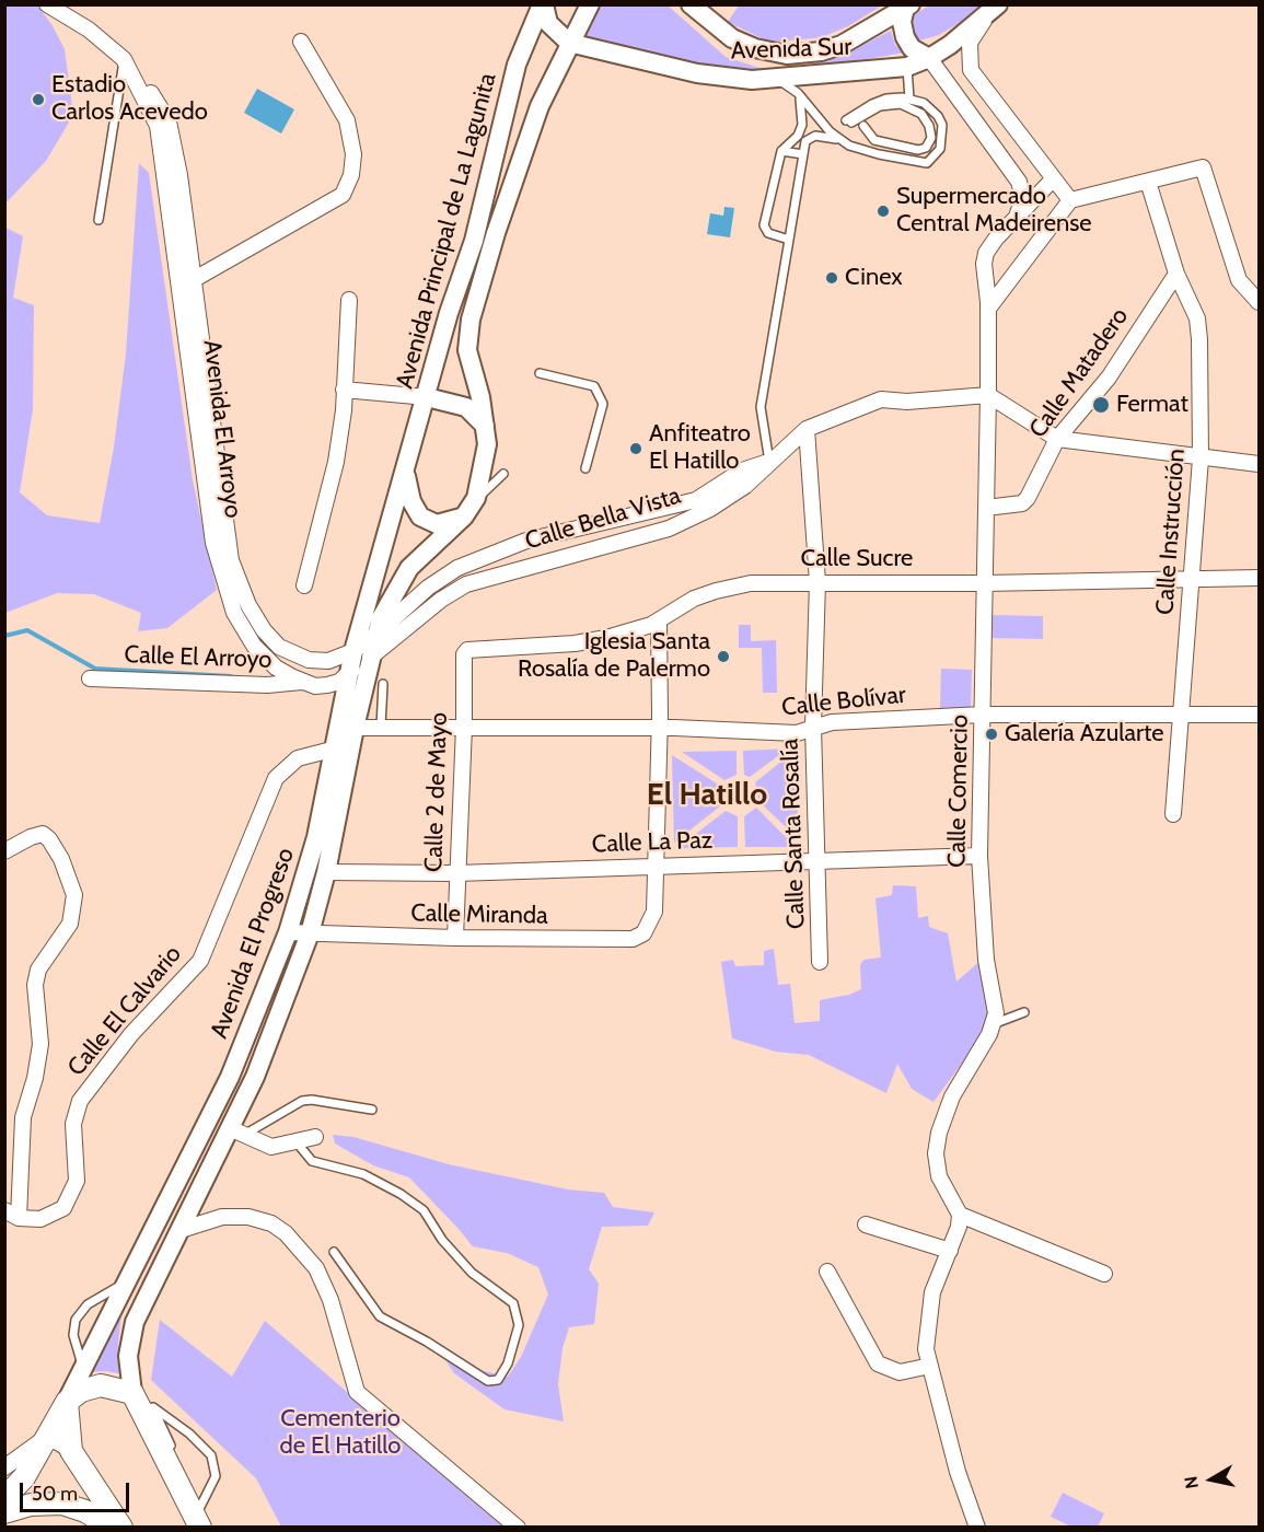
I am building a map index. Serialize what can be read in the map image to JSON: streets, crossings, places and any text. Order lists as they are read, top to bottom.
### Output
{
  "streets": {
    "street": [
      "Avenida Sur",
      "Avenida Principal de La Lagunita",
      "Calle Matadero",
      "Avenida El Arroyo",
      "Calle Bella Vista",
      "Calle Instrucción",
      "Calle Sucre",
      "Calle El Arroyo",
      "Calle Bolívar",
      "Calle Comercio",
      "Calle 2 de Mayo",
      "Calle Santa Rosalía",
      "Calle La Paz",
      "Calle Miranda",
      "Avenida El Progreso",
      "Calle El Calvario"
    ]
  },
  "crossings": [
    ["Avenida Sur", "Avenida Principal de La Lagunita"],
    ["Avenida Principal de La Lagunita", "Avenida El Progreso"],
    ["Calle Matadero", "Calle Instrucción"],
    ["Calle Matadero", "Calle Comercio"],
    ["Avenida El Arroyo", "Calle Bella Vista"],
    ["Avenida El Arroyo", "Calle El Arroyo"],
    ["Avenida El Arroyo", "Avenida El Progreso"],
    ["Calle Bella Vista", "Calle Comercio"],
    ["Calle Bella Vista", "Calle Santa Rosalía"],
    ["Calle Bella Vista", "Avenida El Progreso"],
    ["Calle Instrucción", "Calle Sucre"],
    ["Calle Instrucción", "Calle Bolívar"],
    ["Calle Sucre", "Calle Comercio"],
    ["Calle Sucre", "Calle 2 de Mayo"],
    ["Calle Sucre", "Calle Santa Rosalía"],
    ["Calle Bolívar", "Calle Comercio"],
    ["Calle Bolívar", "Calle 2 de Mayo"],
    ["Calle Bolívar", "Calle Santa Rosalía"],
    ["Calle Bolívar", "Avenida El Progreso"],
    ["Calle Comercio", "Calle La Paz"],
    ["Calle 2 de Mayo", "Calle La Paz"],
    ["Calle 2 de Mayo", "Calle Miranda"],
    ["Calle Santa Rosalía", "Calle La Paz"],
    ["Calle La Paz", "Calle Miranda"],
    ["Calle La Paz", "Avenida El Progreso"],
    ["Calle Miranda", "Avenida El Progreso"],
    ["Avenida El Progreso", "Calle El Calvario"]
  ],
  "districts": ["El Hatillo"],
  "parks": ["Cementerio de El Hatillo"],
  "places": [
    "Estadio Carlos Acevedo",
    "Supermercado Central Madeirense",
    "Cinex",
    "Fermat",
    "Anfiteatro El Hatillo",
    "Iglesia Santa Rosalía de Palermo",
    "Galería Azularte"
  ],
  "scale_bar": "50 m",
  "north": "left"
}
